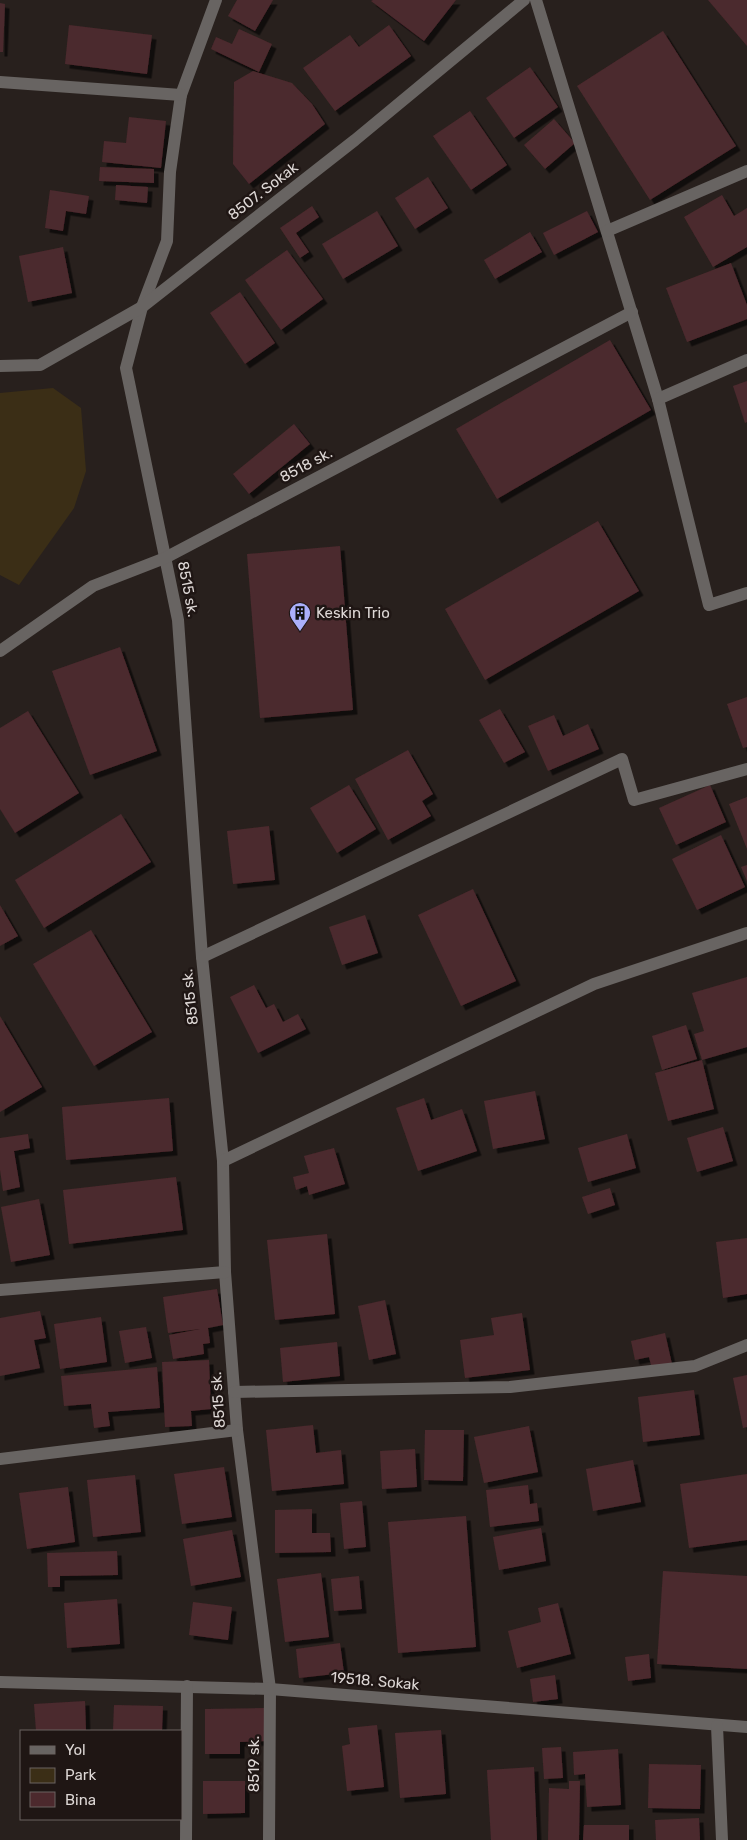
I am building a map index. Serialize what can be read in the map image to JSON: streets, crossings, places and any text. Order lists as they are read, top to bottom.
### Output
{
  "streets": {
    "street": [
      "8507. Sokak",
      "8518 sk.",
      "8515 sk.",
      "19518. Sokak",
      "8519 sk."
    ]
  },
  "crossings": [
    ["8507. Sokak", "8515 sk."],
    ["8518 sk.", "8515 sk."],
    ["8515 sk.", "19518. Sokak"],
    ["8515 sk.", "8519 sk."],
    ["19518. Sokak", "8519 sk."]
  ],
  "places": {
    "building": ["Keskin Trio"]
  },
  "legend": ["Yol", "Park", "Bina"]
}
